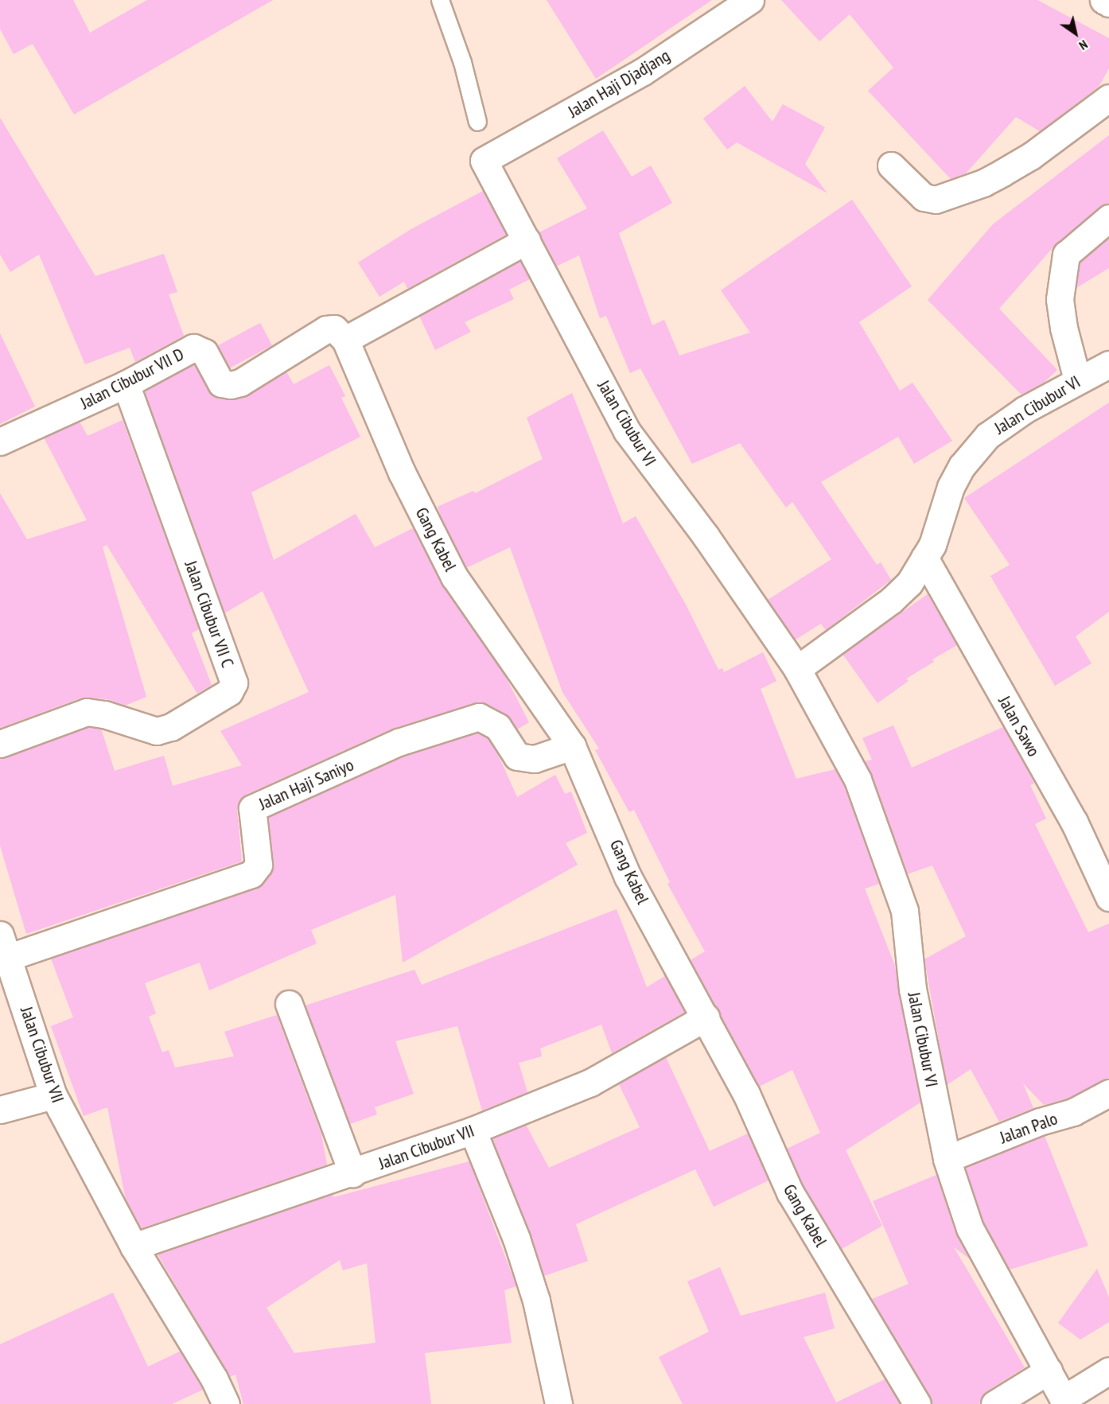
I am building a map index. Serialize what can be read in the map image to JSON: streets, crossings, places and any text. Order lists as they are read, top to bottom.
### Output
{
  "streets": {
    "street": [
      "Jalan Haji Djadjang",
      "Jalan Cibubur VII D",
      "Jalan Cibubur VI",
      "Gang Kabel",
      "Jalan Cibubur VII C",
      "Jalan Sawo",
      "Jalan Haji Saniyo",
      "Jalan Cibubur VII",
      "Jalan Palo"
    ]
  },
  "crossings": [
    ["Jalan Haji Djadjang", "Jalan Cibubur VI"],
    ["Jalan Cibubur VII D", "Gang Kabel"],
    ["Jalan Cibubur VII D", "Jalan Cibubur VII C"],
    ["Jalan Cibubur VI", "Jalan Sawo"],
    ["Jalan Cibubur VI", "Jalan Palo"],
    ["Gang Kabel", "Jalan Haji Saniyo"],
    ["Gang Kabel", "Jalan Cibubur VII"],
    ["Jalan Haji Saniyo", "Jalan Cibubur VII"]
  ],
  "north": "bottom right"
}
